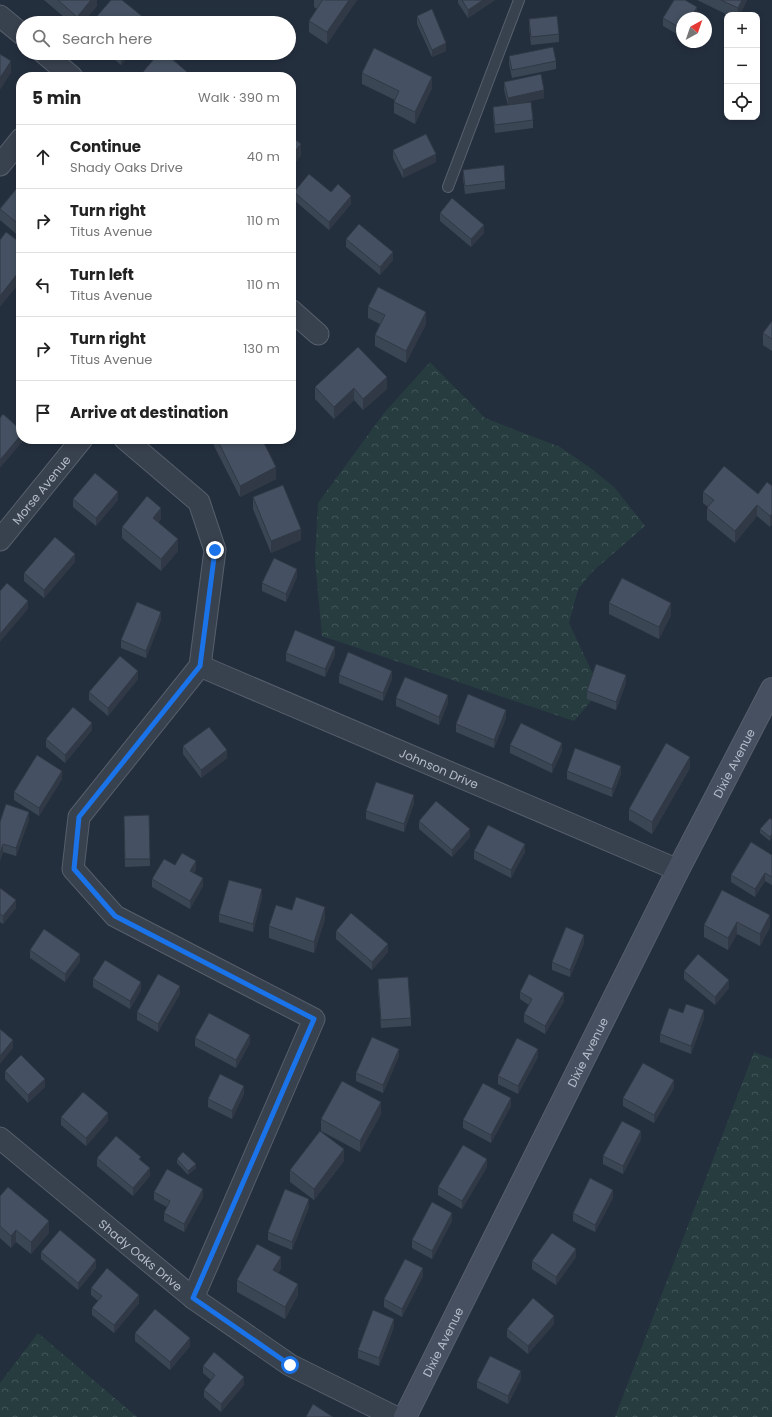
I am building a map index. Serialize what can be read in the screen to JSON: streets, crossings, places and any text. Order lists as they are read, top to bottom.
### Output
{
  "streets": {
    "street": [
      "Morse Avenue",
      "Dixie Avenue",
      "Johnson Drive",
      "Shady Oaks Drive"
    ]
  },
  "crossings": [
    ["Dixie Avenue", "Johnson Drive"]
  ],
  "north": "top right",
  "page": {
    "map_buttons": ["+", "−"],
    "search": "Search here",
    "heading": ["5 min", "Walk · 390 m"],
    "list": [
      ["Continue", "Shady Oaks Drive", "40 m"],
      ["Turn right", "Titus Avenue", "110 m"],
      ["Turn left", "Titus Avenue", "110 m"],
      ["Turn right", "Titus Avenue", "130 m"],
      "Arrive at destination"
    ]
  }
}
